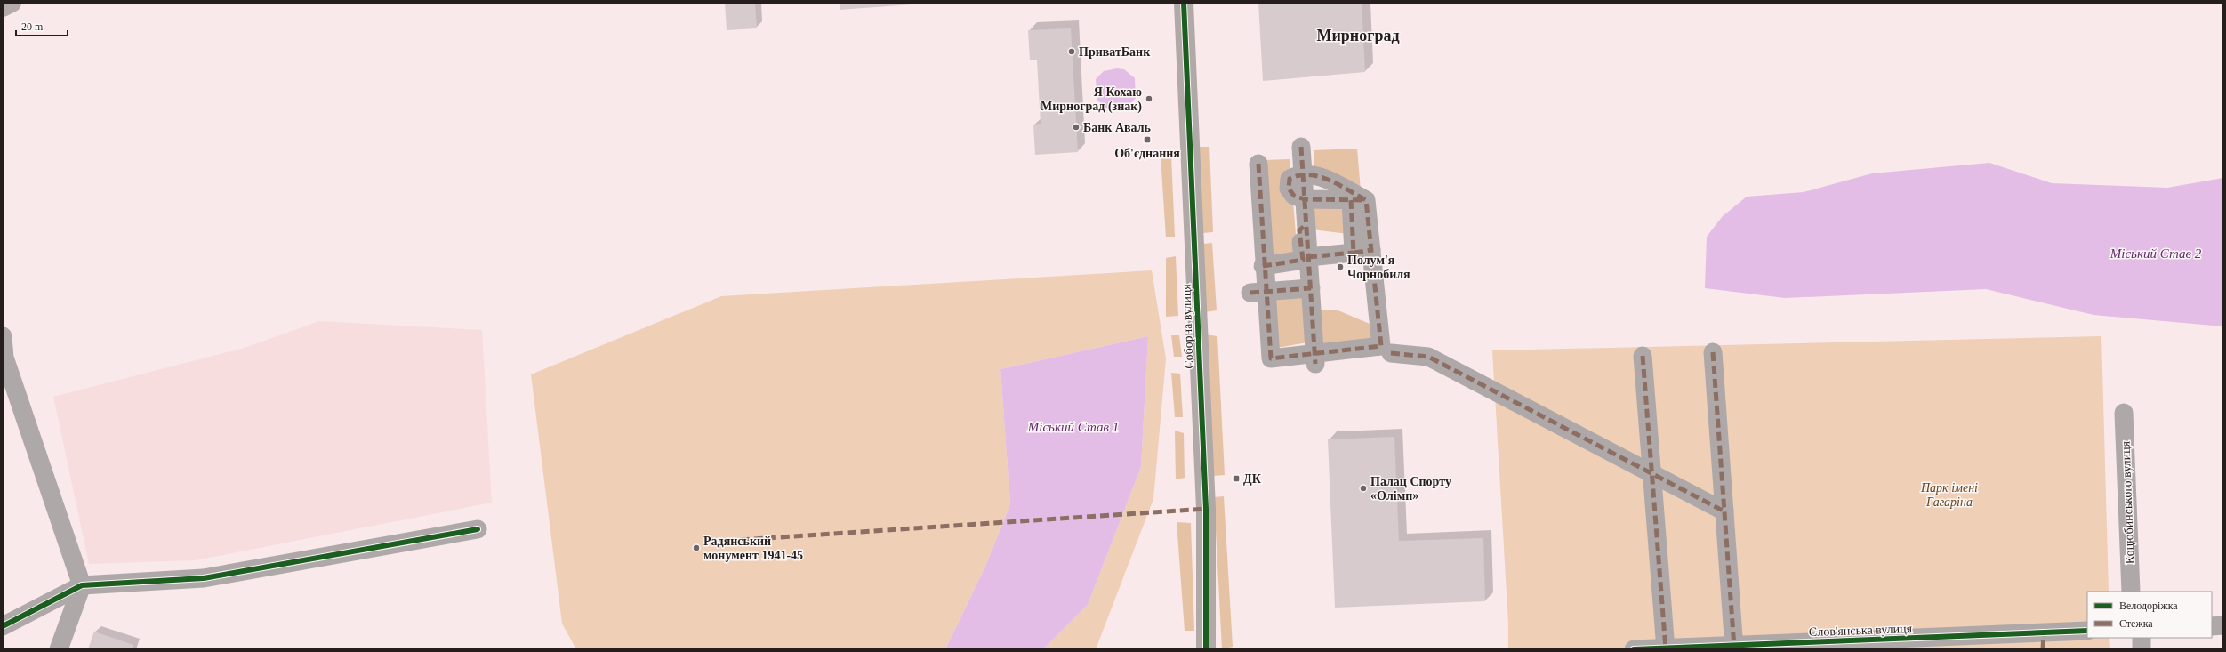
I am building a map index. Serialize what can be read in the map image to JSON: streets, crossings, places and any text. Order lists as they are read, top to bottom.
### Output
{
  "streets": {
    "street": ["Соборна вулиця", "Коцюбинського вулиця", "Слов'янська вулиця"]
  },
  "districts": ["Мирноград"],
  "water": ["Міський Став 2", "Міський Став 1"],
  "parks": ["Парк імені Гагаріна"],
  "places": {
    "other": [
      "ПриватБанк",
      "Я Кохаю Мирноград (знак)",
      "Банк Аваль",
      "Полум'я Чорнобиля",
      "Палац Спорту «Олімп»",
      "Радянський монумент 1941-45"
    ],
    "transit": ["Об'єднання", "ДК"]
  },
  "legend": ["Велодоріжка", "Стежка"],
  "scale_bar": "20 m"
}
